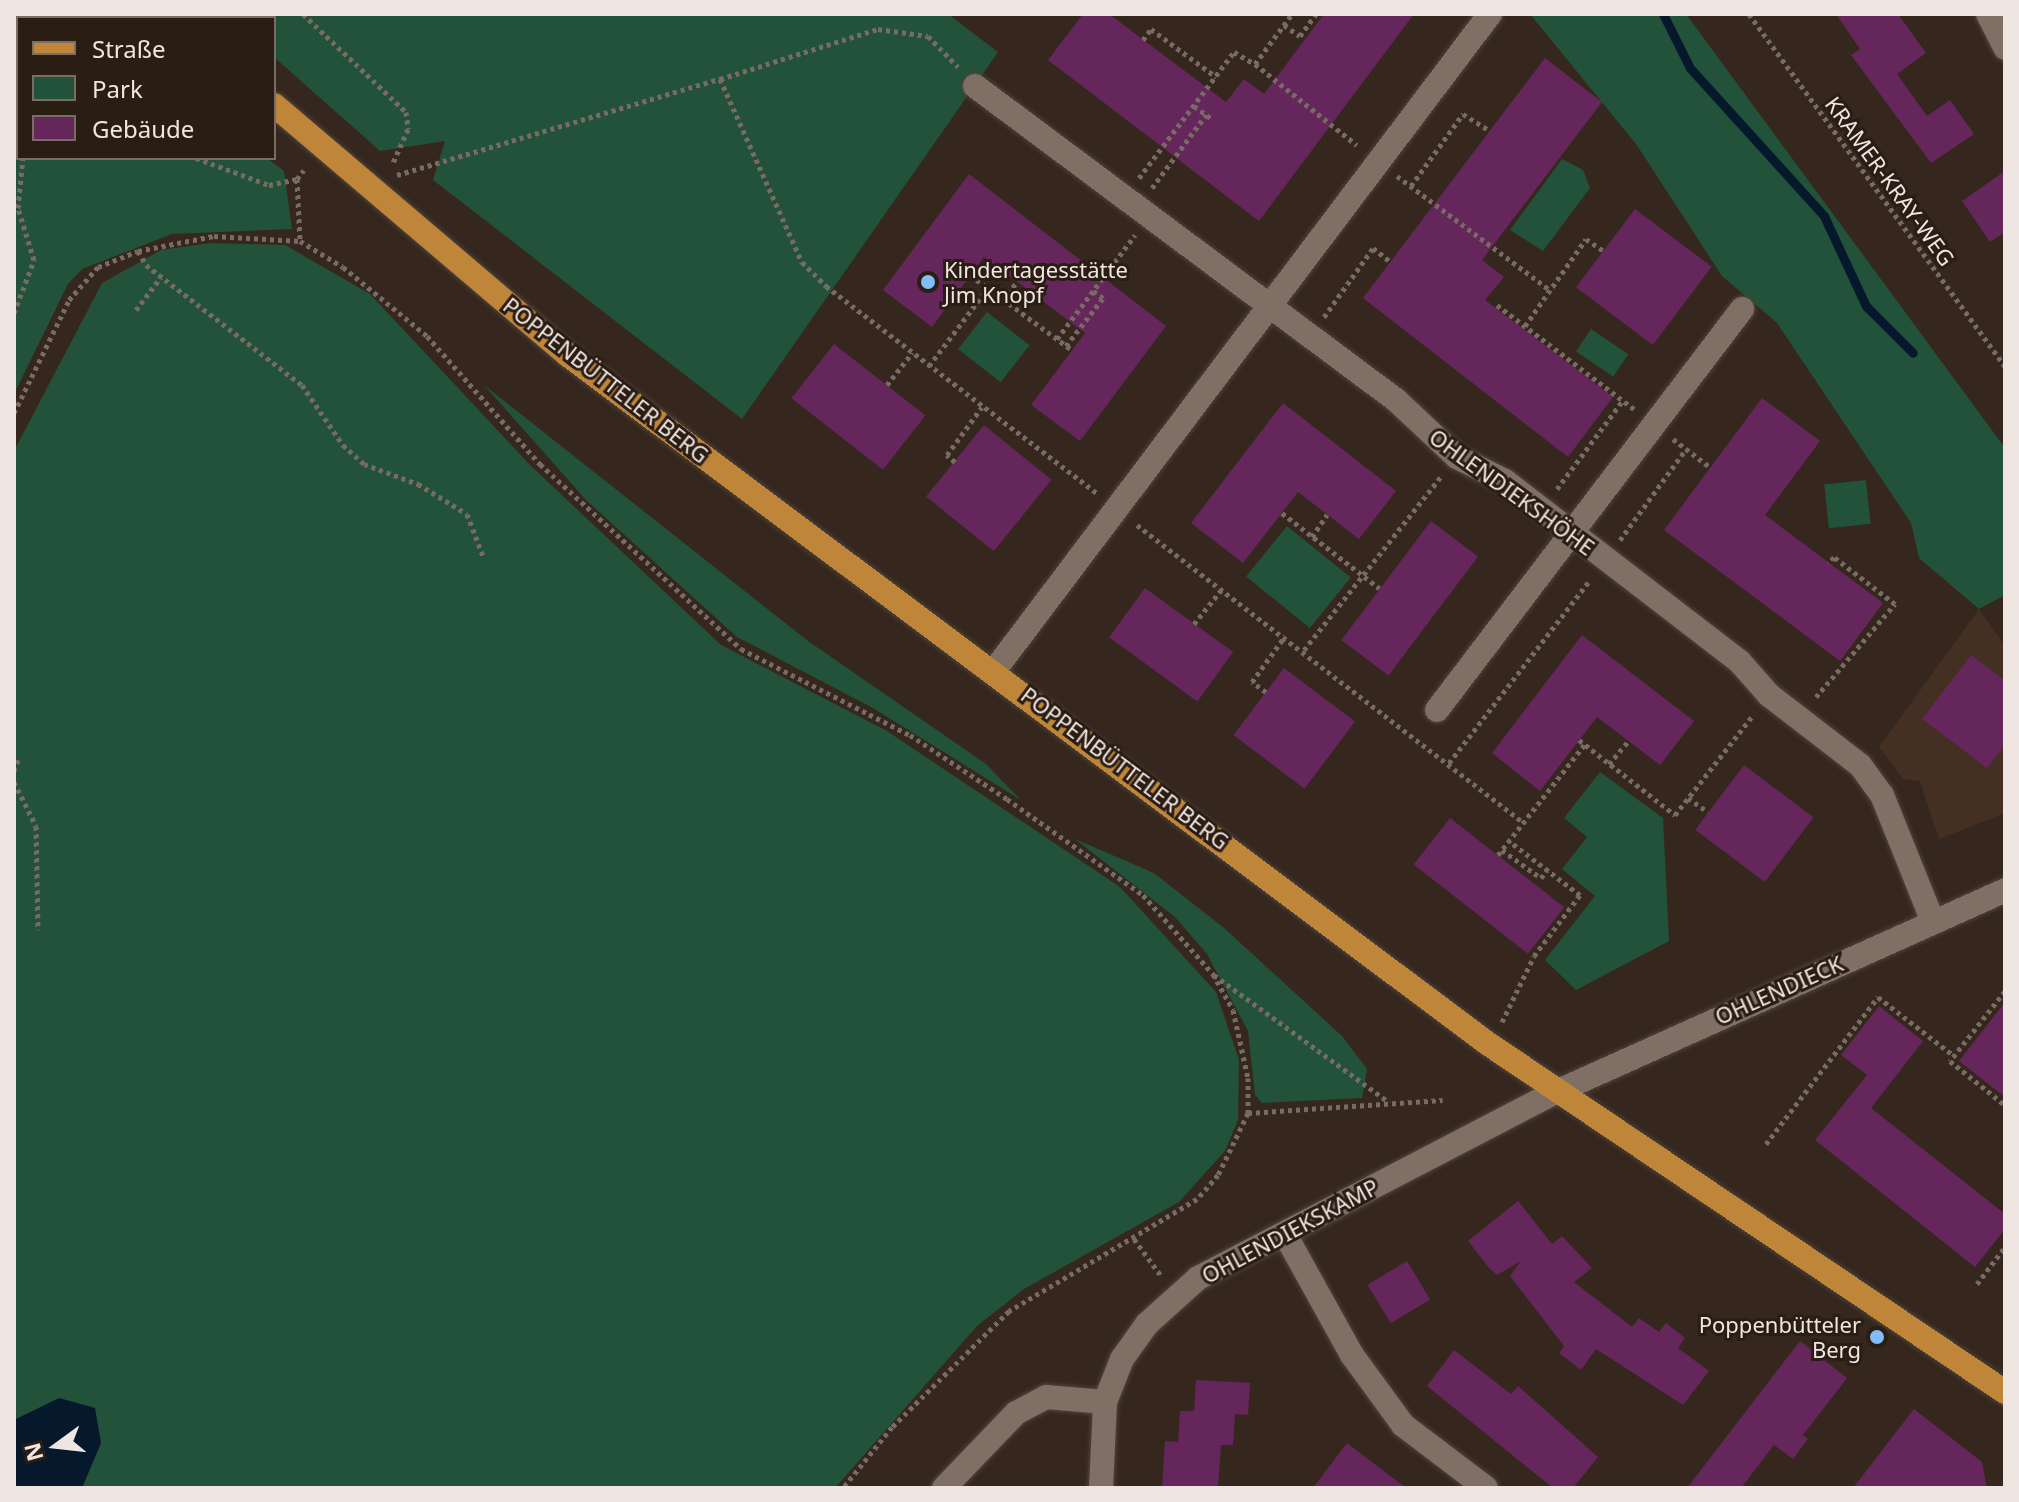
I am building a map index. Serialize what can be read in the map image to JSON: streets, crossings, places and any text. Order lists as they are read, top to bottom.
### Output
{
  "streets": {
    "main road": ["POPPENBÜTTELER BERG"],
    "street": ["OHLENDIEKSHÖHE", "OHLENDIECK", "OHLENDIEKSKAMP"],
    "path": ["KRAMER-KRAY-WEG"]
  },
  "crossings": [
    ["POPPENBÜTTELER BERG", "OHLENDIECK"],
    ["POPPENBÜTTELER BERG", "OHLENDIEKSKAMP"],
    ["OHLENDIEKSHÖHE", "OHLENDIECK"],
    ["OHLENDIECK", "OHLENDIEKSKAMP"]
  ],
  "places": ["Kindertagesstätte Jim Knopf", "Poppenbütteler Berg"],
  "legend": ["Straße", "Park", "Gebäude"],
  "north": "left"
}
